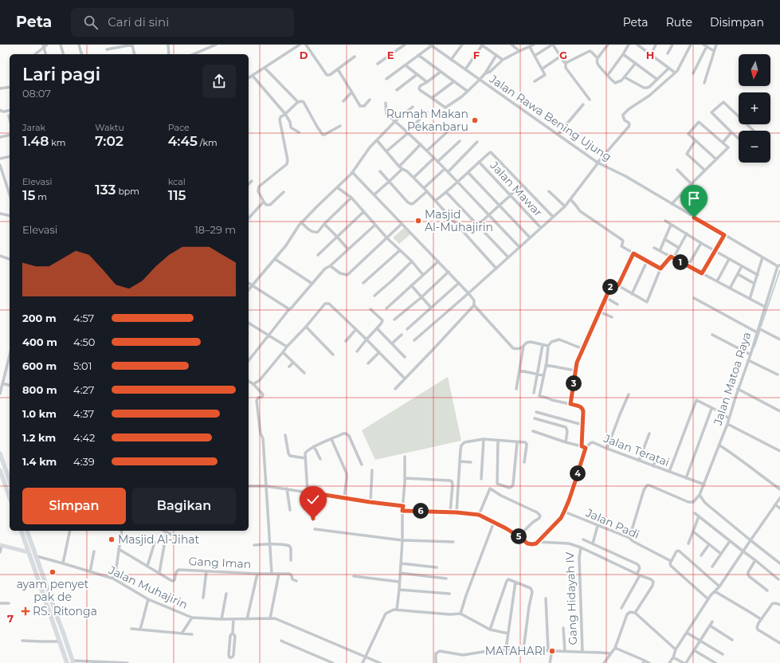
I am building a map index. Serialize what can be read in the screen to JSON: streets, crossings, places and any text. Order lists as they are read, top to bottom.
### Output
{
  "streets": {
    "street": [
      "Jalan Rawa Bening Ujung",
      "Jalan Mawar",
      "Jalan Matoa Raya",
      "Jalan Teratai",
      "Jalan Padi",
      "Gang Iman",
      "Jalan Muhajirin",
      "Gang Hidayah IV"
    ]
  },
  "crossings": [
    ["Jalan Rawa Bening Ujung", "Jalan Matoa Raya"],
    ["Jalan Matoa Raya", "Jalan Teratai"],
    ["Jalan Teratai", "Jalan Padi"],
    ["Jalan Teratai", "Gang Hidayah IV"]
  ],
  "places": {
    "other": [
      "Rumah Makan Pekanbaru",
      "Masjid Al-Muhajirin",
      "Masjid Al-Jihat",
      "ayam penyet pak de",
      "MATAHARI"
    ],
    "health": ["RS. Ritonga"]
  },
  "north": "bottom",
  "page": {
    "header": "Peta",
    "search": "Cari di sini",
    "nav": ["Peta", "Rute", "Disimpan"],
    "map_buttons": ["+", "−"],
    "heading": ["Lari pagi", "08:07"],
    "stats": [
      ["Jarak", "1.48 km"],
      ["Waktu", "7:02"],
      ["Pace", "4:45 /km"],
      ["Elevasi", "15 m"],
      ["133 bpm"],
      ["kcal", "115"]
    ],
    "chart": ["Elevasi", "18–29 m"],
    "pins": [
      "1",
      "2",
      "3",
      "4",
      "6",
      "5"
    ],
    "list": [
      {
        "name": "200 m",
        "note": "4:57"
      },
      {
        "name": "400 m",
        "note": "4:50"
      },
      {
        "name": "600 m",
        "note": "5:01"
      },
      {
        "name": "800 m",
        "note": "4:27"
      },
      {
        "name": "1.0 km",
        "note": "4:37"
      },
      {
        "name": "1.2 km",
        "note": "4:42"
      },
      {
        "name": "1.4 km",
        "note": "4:39"
      }
    ],
    "buttons": ["Simpan", "Bagikan"]
  },
  "grid": {
    "columns": [
      "D",
      "E",
      "F",
      "G",
      "H"
    ],
    "rows": ["7"]
  }
}
